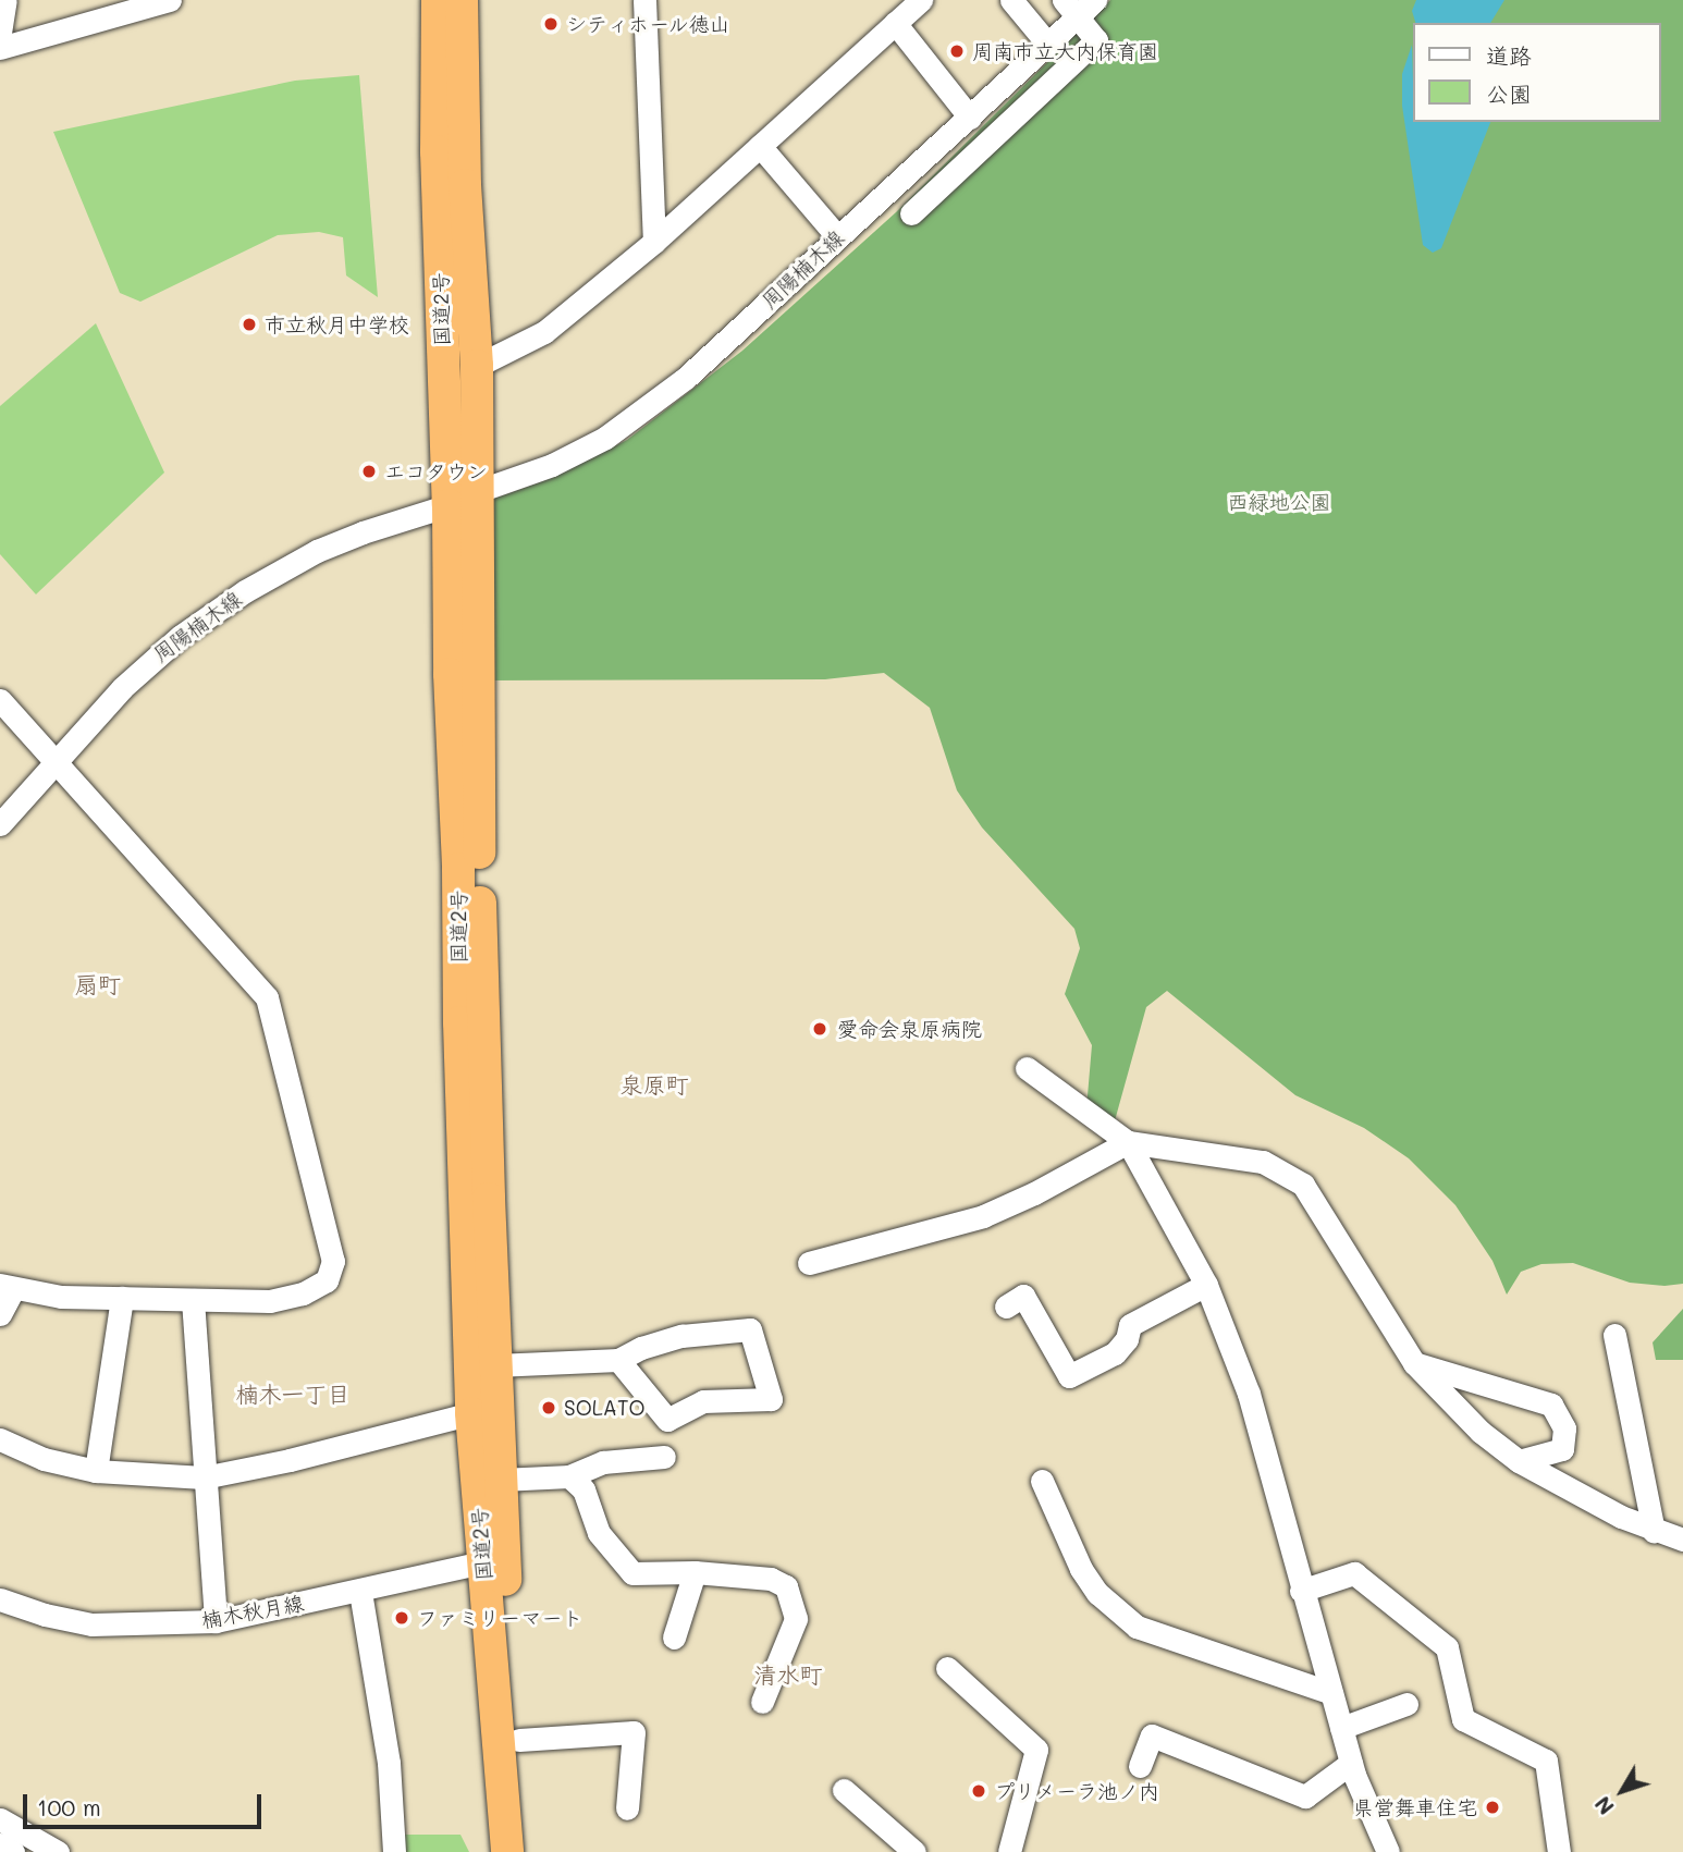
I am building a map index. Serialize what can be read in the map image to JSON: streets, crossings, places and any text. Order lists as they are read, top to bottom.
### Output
{
  "streets": {
    "highway": ["国道2号"],
    "street": ["周陽楠木線", "楠木秋月線"]
  },
  "crossings": [
    ["周陽楠木線", "国道2号"],
    ["国道2号", "楠木秋月線"]
  ],
  "districts": [
    "扇町",
    "泉原町",
    "楠木一丁目",
    "清水町"
  ],
  "parks": ["西緑地公園"],
  "places": [
    "シティホール徳山",
    "周南市立大内保育園",
    "市立秋月中学校",
    "エコタウン",
    "愛命会泉原病院",
    "SOLATO",
    "ファミリーマート",
    "プリメーラ池ノ内",
    "県営舞車住宅"
  ],
  "legend": ["道路", "公園"],
  "scale_bar": "100 m",
  "north": "bottom left"
}
